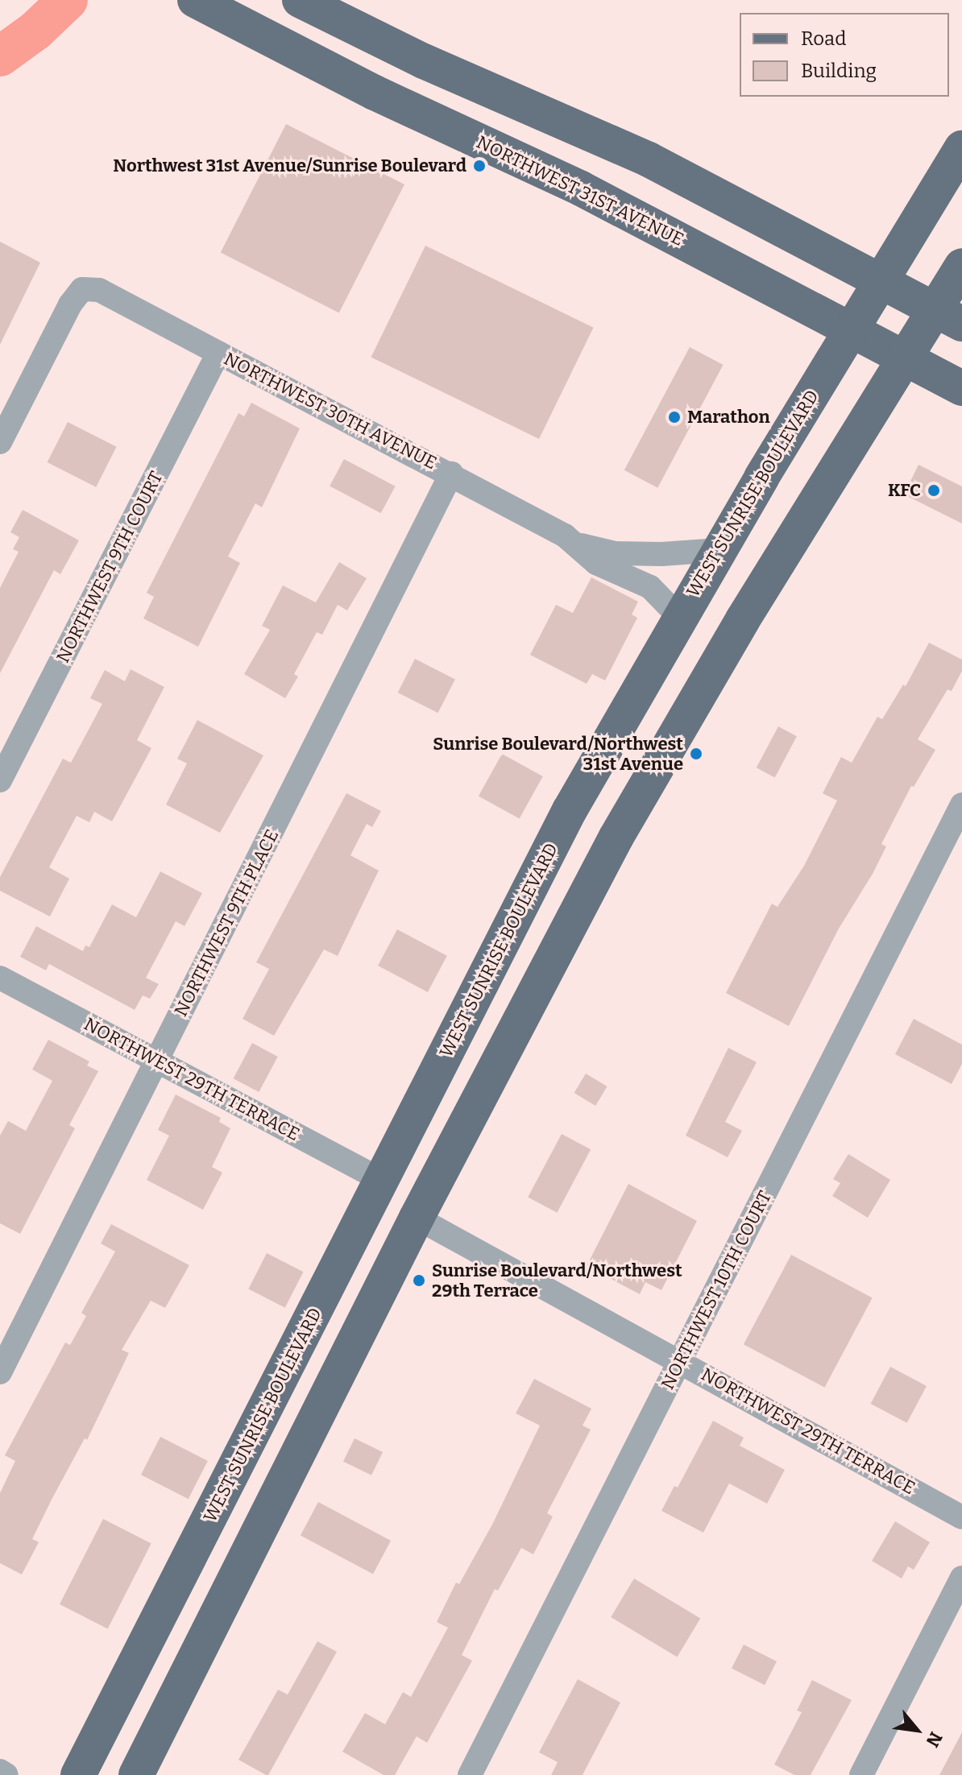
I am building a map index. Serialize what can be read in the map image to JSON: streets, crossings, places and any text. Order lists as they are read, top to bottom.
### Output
{
  "streets": {
    "main road": ["NORTHWEST 31ST AVENUE", "WEST SUNRISE BOULEVARD"],
    "street": [
      "NORTHWEST 30TH AVENUE",
      "NORTHWEST 9TH COURT",
      "NORTHWEST 9TH PLACE",
      "NORTHWEST 29TH TERRACE",
      "NORTHWEST 10TH COURT"
    ]
  },
  "crossings": [
    ["NORTHWEST 31ST AVENUE", "WEST SUNRISE BOULEVARD"],
    ["NORTHWEST 30TH AVENUE", "WEST SUNRISE BOULEVARD"],
    ["NORTHWEST 30TH AVENUE", "NORTHWEST 9TH COURT"],
    ["NORTHWEST 30TH AVENUE", "NORTHWEST 9TH PLACE"],
    ["WEST SUNRISE BOULEVARD", "NORTHWEST 29TH TERRACE"],
    ["NORTHWEST 9TH PLACE", "NORTHWEST 29TH TERRACE"],
    ["NORTHWEST 29TH TERRACE", "NORTHWEST 10TH COURT"]
  ],
  "places": [
    "Northwest 31st Avenue/Sunrise Boulevard",
    "Marathon",
    "KFC",
    "Sunrise Boulevard/Northwest 31st Avenue",
    "Sunrise Boulevard/Northwest 29th Terrace"
  ],
  "legend": ["Road", "Building"],
  "north": "bottom right"
}
